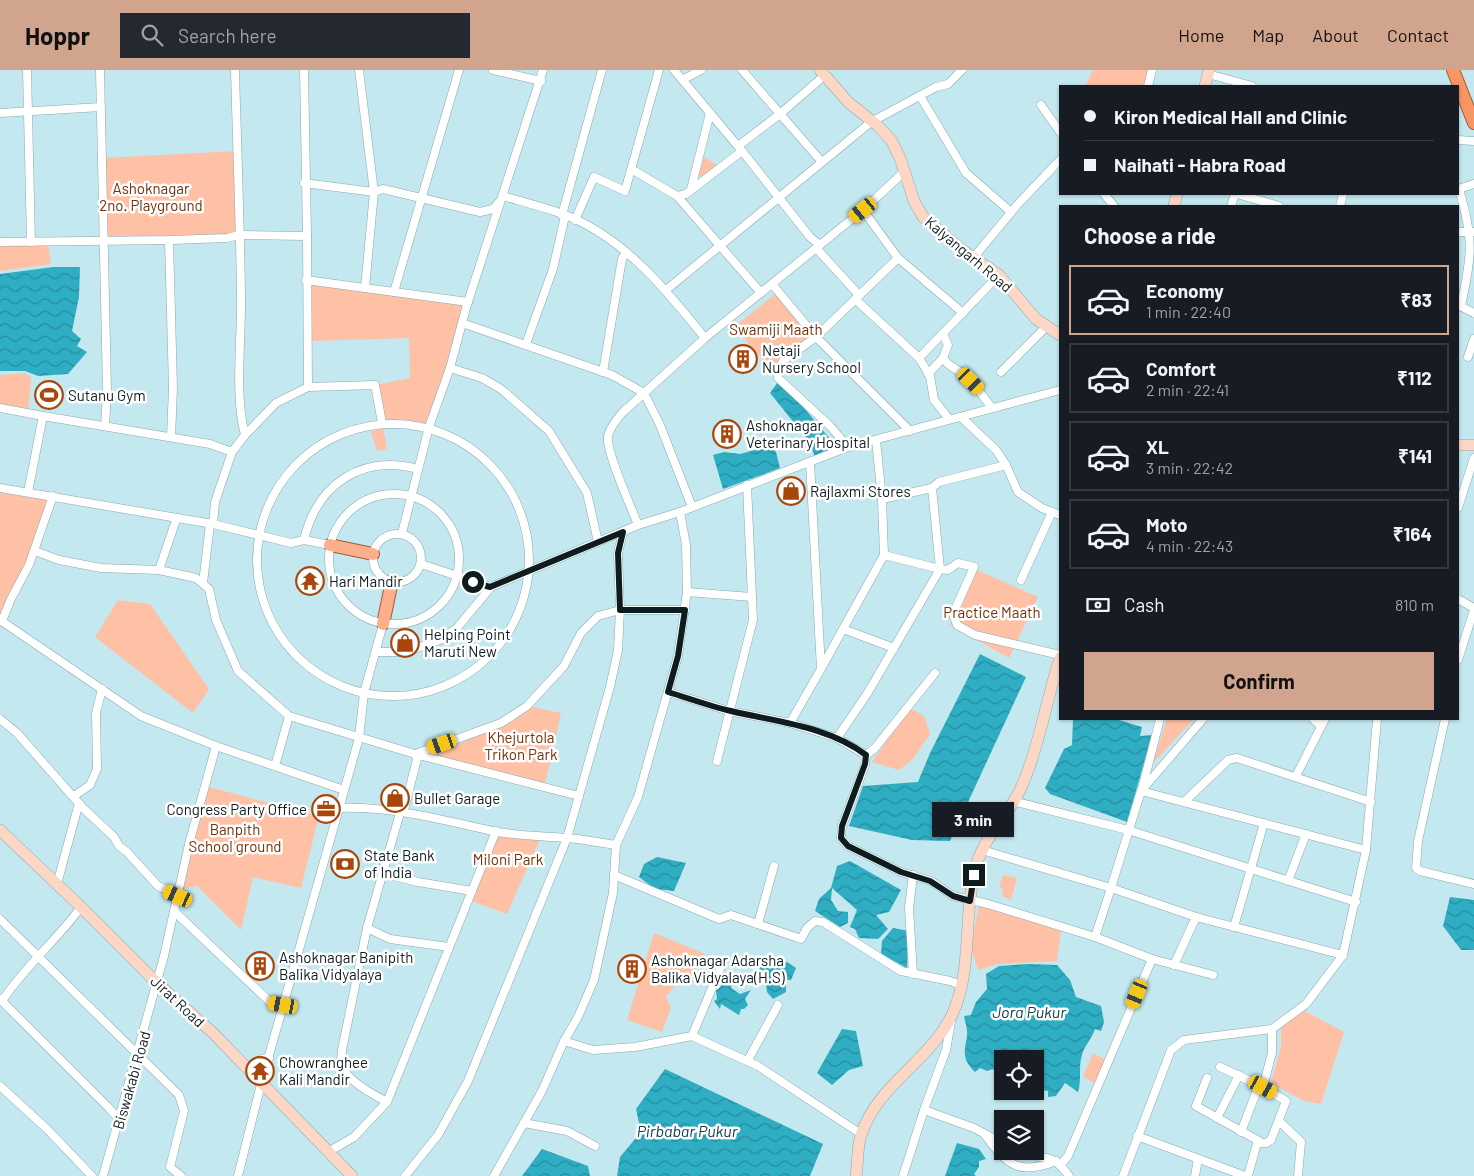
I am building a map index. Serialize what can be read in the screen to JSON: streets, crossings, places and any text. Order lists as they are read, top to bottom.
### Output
{
  "streets": {
    "main road": ["Kalyangarh Road", "Jirat Road"],
    "street": ["Biswakabi Road"]
  },
  "crossings": [
    ["Jirat Road", "Biswakabi Road"]
  ],
  "water": ["Jora Pukur", "Pirbabar Pukur"],
  "parks": [
    "Ashoknagar 2no. Playground",
    "Swamiji Maath",
    "Practice Maath",
    "Khejurtola Trikon Park",
    "Banpith School ground",
    "Miloni Park"
  ],
  "places": {
    "building": [
      "Netaji Nursery School",
      "Ashoknagar Veterinary Hospital",
      "Ashoknagar Banipith Balika Vidyalaya",
      "Ashoknagar Adarsha Balika Vidyalaya(H.S)"
    ],
    "sports": ["Sutanu Gym"],
    "shop": ["Rajlaxmi Stores", "Helping Point Maruti New", "Bullet Garage"],
    "temple": ["Hari Mandir", "Chowranghee Kali Mandir"],
    "office": ["Congress Party Office"],
    "bank": ["State Bank of India"]
  },
  "page": {
    "header": "Hoppr",
    "search": "Search here",
    "nav": [
      "Home",
      "Map",
      "About",
      "Contact"
    ],
    "banner": ["Kiron Medical Hall and Clinic", "Naihati - Habra Road"],
    "heading": "Choose a ride",
    "list": [
      {
        "name": "Economy",
        "note": "1 min · 22:40",
        "value": "₹83"
      },
      {
        "name": "Comfort",
        "note": "2 min · 22:41",
        "value": "₹112"
      },
      {
        "name": "XL",
        "note": "3 min · 22:42",
        "value": "₹141"
      },
      {
        "name": "Moto",
        "note": "4 min · 22:43",
        "value": "₹164"
      }
    ],
    "pay": ["Cash", "810 m"],
    "buttons": "Confirm",
    "bubble": "3 min"
  }
}
